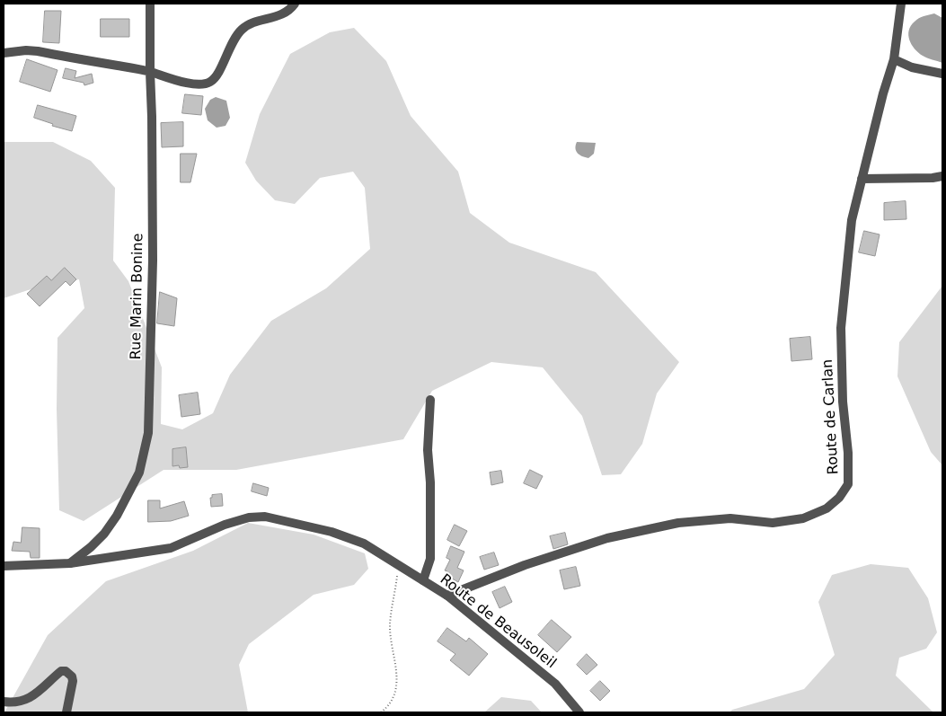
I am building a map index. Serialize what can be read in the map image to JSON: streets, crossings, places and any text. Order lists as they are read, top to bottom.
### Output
{
  "streets": {
    "street": ["Rue Marin Bonine", "Route de Carlan", "Route de Beausoleil"]
  },
  "crossings": [
    ["Rue Marin Bonine", "Route de Beausoleil"],
    ["Route de Carlan", "Route de Beausoleil"]
  ]
}
